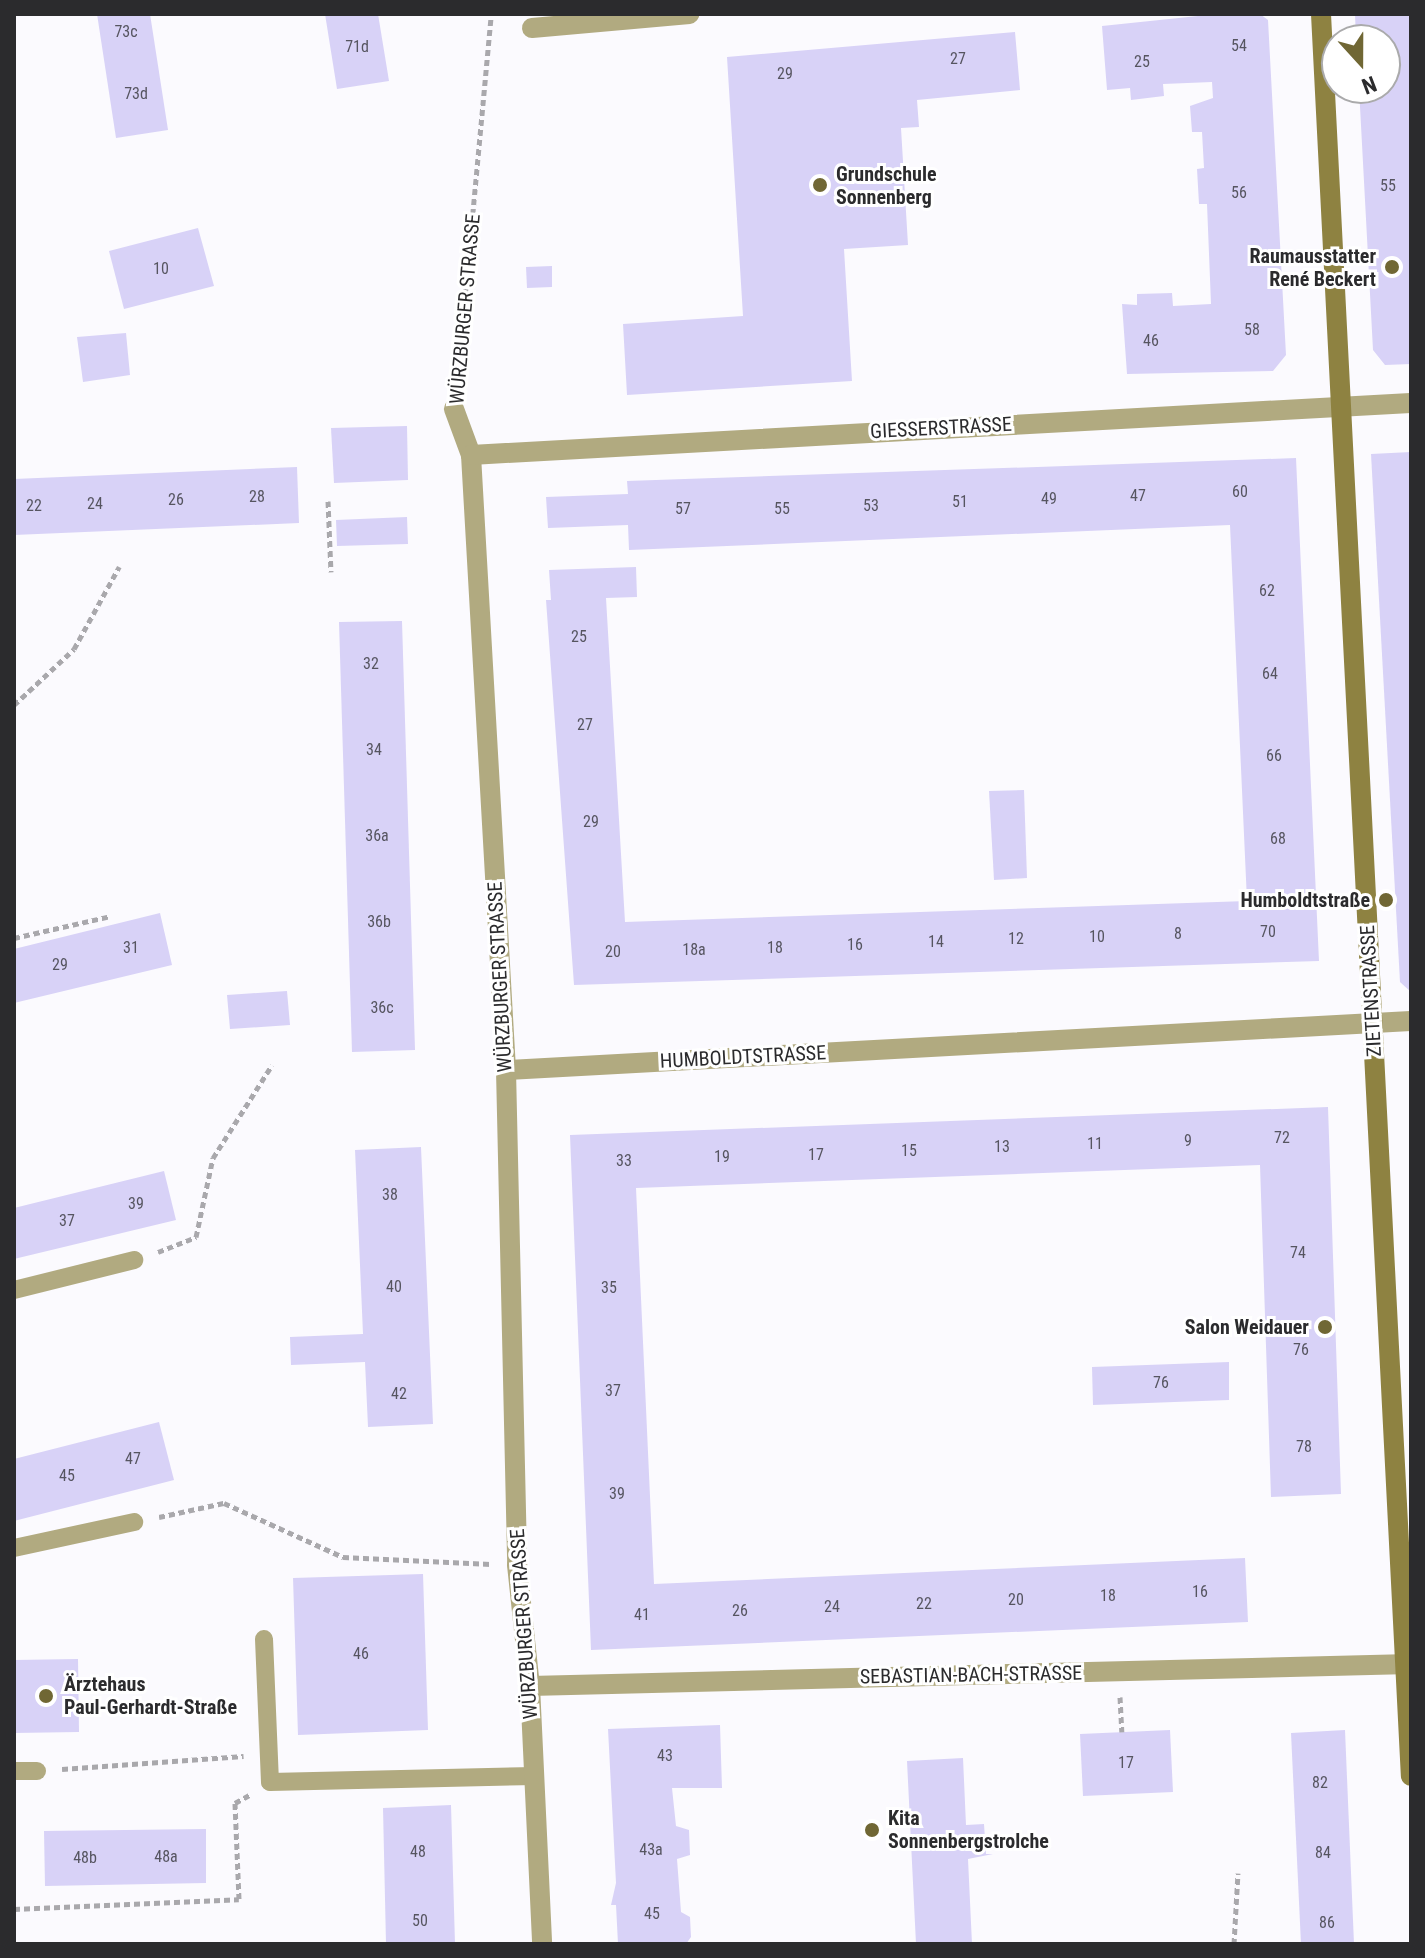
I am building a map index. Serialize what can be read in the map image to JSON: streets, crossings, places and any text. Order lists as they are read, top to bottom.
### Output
{
  "streets": {
    "street": [
      "WÜRZBURGER STRASSE",
      "GIESSERSTRASSE",
      "ZIETENSTRASSE",
      "HUMBOLDTSTRASSE",
      "SEBASTIAN-BACH-STRASSE"
    ]
  },
  "crossings": [
    ["WÜRZBURGER STRASSE", "GIESSERSTRASSE"],
    ["WÜRZBURGER STRASSE", "HUMBOLDTSTRASSE"],
    ["WÜRZBURGER STRASSE", "SEBASTIAN-BACH-STRASSE"],
    ["GIESSERSTRASSE", "ZIETENSTRASSE"],
    ["ZIETENSTRASSE", "HUMBOLDTSTRASSE"],
    ["ZIETENSTRASSE", "SEBASTIAN-BACH-STRASSE"]
  ],
  "places": [
    "Grundschule Sonnenberg",
    "Raumausstatter René Beckert",
    "Humboldtstraße",
    "Salon Weidauer",
    "Ärztehaus Paul-Gerhardt-Straße",
    "Kita Sonnenbergstrolche"
  ],
  "house_numbers": [
    "73c",
    "54",
    "71d",
    "27",
    "25",
    "29",
    "73d",
    "55",
    "56",
    "10",
    "58",
    "46",
    "60",
    "47",
    "28",
    "49",
    "26",
    "51",
    "24",
    "22",
    "53",
    "57",
    "55",
    "62",
    "25",
    "32",
    "64",
    "27",
    "34",
    "66",
    "29",
    "36a",
    "68",
    "36b",
    "70",
    "8",
    "10",
    "12",
    "14",
    "16",
    "31",
    "18",
    "18a",
    "20",
    "29",
    "36c",
    "72",
    "9",
    "11",
    "13",
    "15",
    "17",
    "19",
    "33",
    "38",
    "39",
    "37",
    "74",
    "40",
    "35",
    "76",
    "76",
    "37",
    "42",
    "78",
    "47",
    "45",
    "39",
    "16",
    "18",
    "20",
    "22",
    "24",
    "26",
    "41",
    "46",
    "43",
    "17",
    "82",
    "43a",
    "48",
    "84",
    "48a",
    "48b",
    "45",
    "50",
    "86"
  ],
  "north": "bottom"
}
